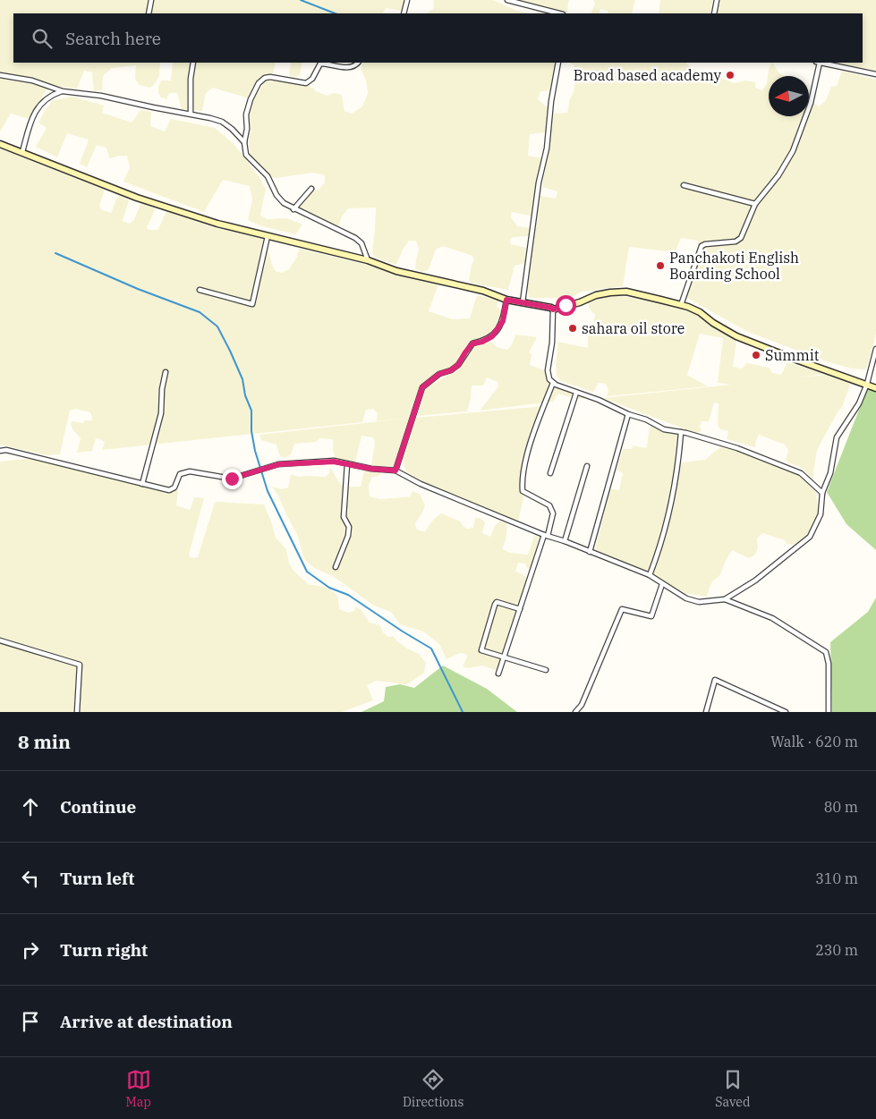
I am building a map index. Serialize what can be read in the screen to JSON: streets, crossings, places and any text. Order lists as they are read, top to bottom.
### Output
{
  "places": [
    "Broad based academy",
    "Panchakoti English Boarding School",
    "sahara oil store",
    "Summit"
  ],
  "north": "left",
  "page": {
    "search": "Search here",
    "heading": ["8 min", "Walk · 620 m"],
    "list": [
      ["Continue", "80 m"],
      ["Turn left", "310 m"],
      ["Turn right", "230 m"],
      "Arrive at destination"
    ],
    "nav": ["Map", "Directions", "Saved"]
  }
}
